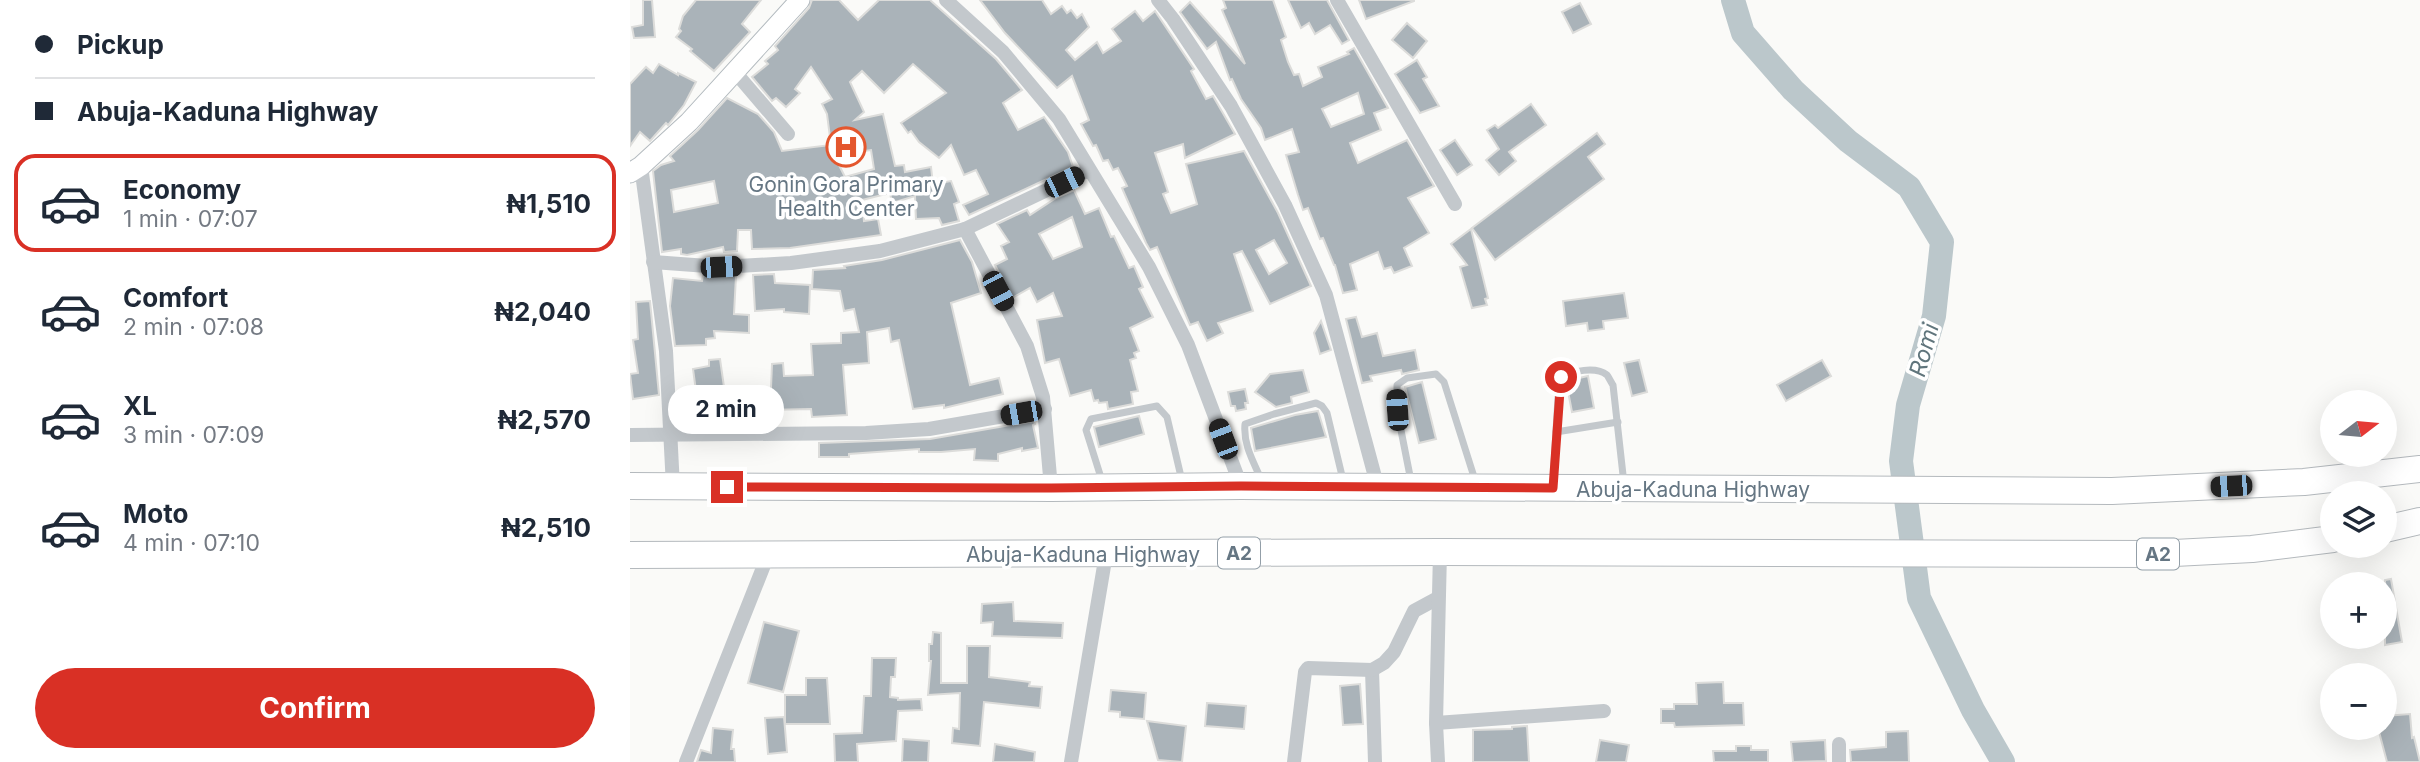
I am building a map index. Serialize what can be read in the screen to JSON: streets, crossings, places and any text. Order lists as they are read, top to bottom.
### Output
{
  "streets": {
    "highway": ["Abuja-Kaduna Highway", "A2"]
  },
  "water": ["Romi"],
  "places": {
    "hospital": ["Gonin Gora Primary Health Center"]
  },
  "north": "right",
  "page": {
    "banner": ["Pickup", "Abuja-Kaduna Highway"],
    "list": [
      {
        "name": "Economy",
        "note": "1 min · 07:07",
        "value": "₦1,510"
      },
      {
        "name": "Comfort",
        "note": "2 min · 07:08",
        "value": "₦2,040"
      },
      {
        "name": "XL",
        "note": "3 min · 07:09",
        "value": "₦2,570"
      },
      {
        "name": "Moto",
        "note": "4 min · 07:10",
        "value": "₦2,510"
      }
    ],
    "bubble": "2 min",
    "map_buttons": ["+", "−"],
    "buttons": "Confirm"
  }
}
